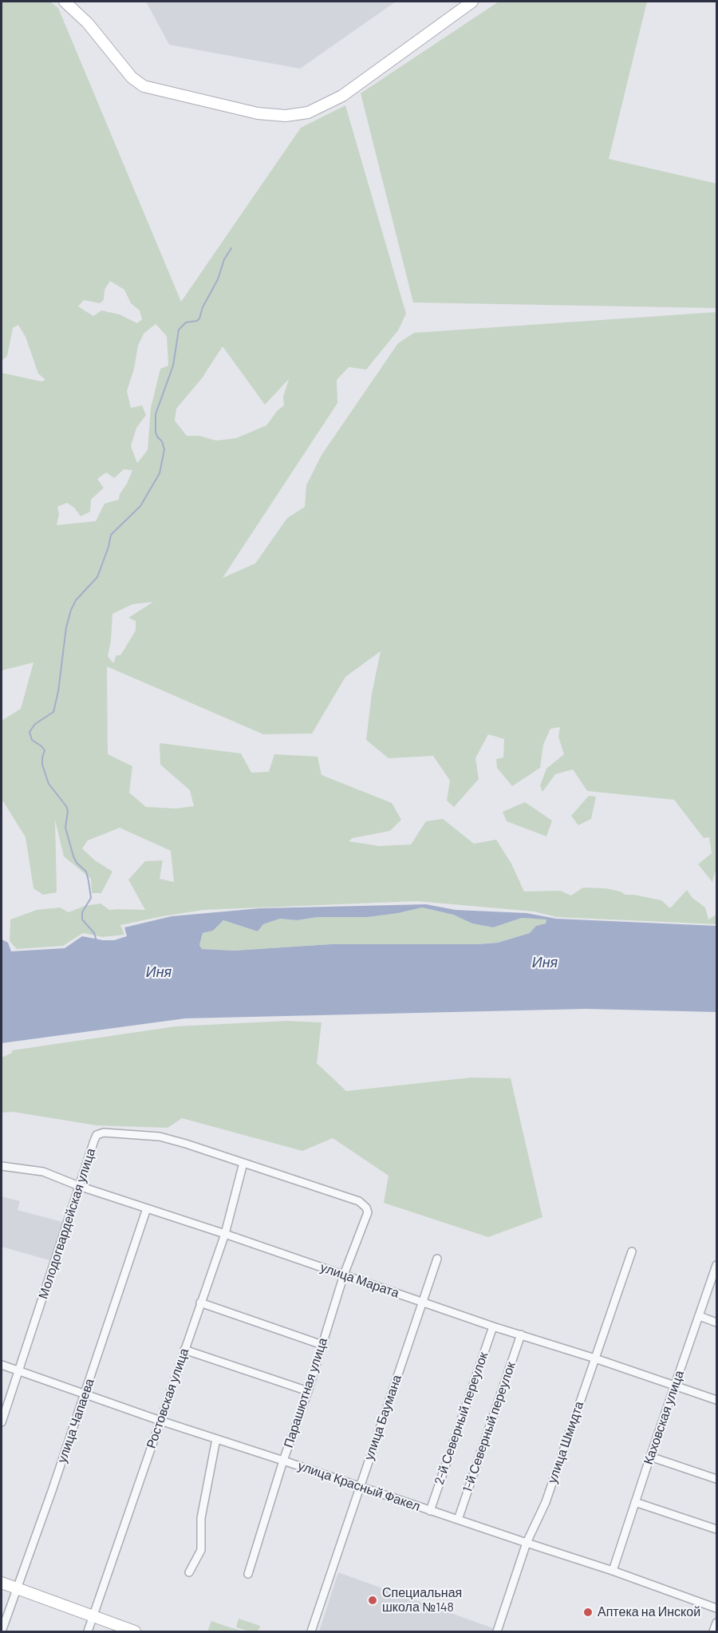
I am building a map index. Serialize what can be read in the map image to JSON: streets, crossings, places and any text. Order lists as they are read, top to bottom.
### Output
{
  "streets": {
    "street": [
      "Молодогвардейская улица",
      "улица Марата",
      "Парашютная улица",
      "Ростовская улица",
      "улица Баумана",
      "Каховская улица",
      "2-й Северный переулок",
      "улица Чапаева",
      "1-й Северный переулок",
      "улица Шмидта",
      "улица Красный Факел"
    ]
  },
  "crossings": [
    ["Молодогвардейская улица", "улица Марата"],
    ["Молодогвардейская улица", "Парашютная улица"],
    ["Молодогвардейская улица", "Ростовская улица"],
    ["Молодогвардейская улица", "улица Красный Факел"],
    ["улица Марата", "Парашютная улица"],
    ["улица Марата", "Ростовская улица"],
    ["улица Марата", "улица Баумана"],
    ["улица Марата", "Каховская улица"],
    ["улица Марата", "2-й Северный переулок"],
    ["улица Марата", "улица Чапаева"],
    ["улица Марата", "1-й Северный переулок"],
    ["улица Марата", "улица Шмидта"],
    ["Парашютная улица", "улица Красный Факел"],
    ["Ростовская улица", "улица Красный Факел"],
    ["улица Баумана", "улица Красный Факел"],
    ["Каховская улица", "улица Красный Факел"],
    ["2-й Северный переулок", "улица Красный Факел"],
    ["улица Чапаева", "улица Красный Факел"],
    ["1-й Северный переулок", "улица Красный Факел"],
    ["улица Шмидта", "улица Красный Факел"]
  ],
  "water": ["Иня"],
  "places": ["Специальная школа №148", "Аптека на Инской"]
}
